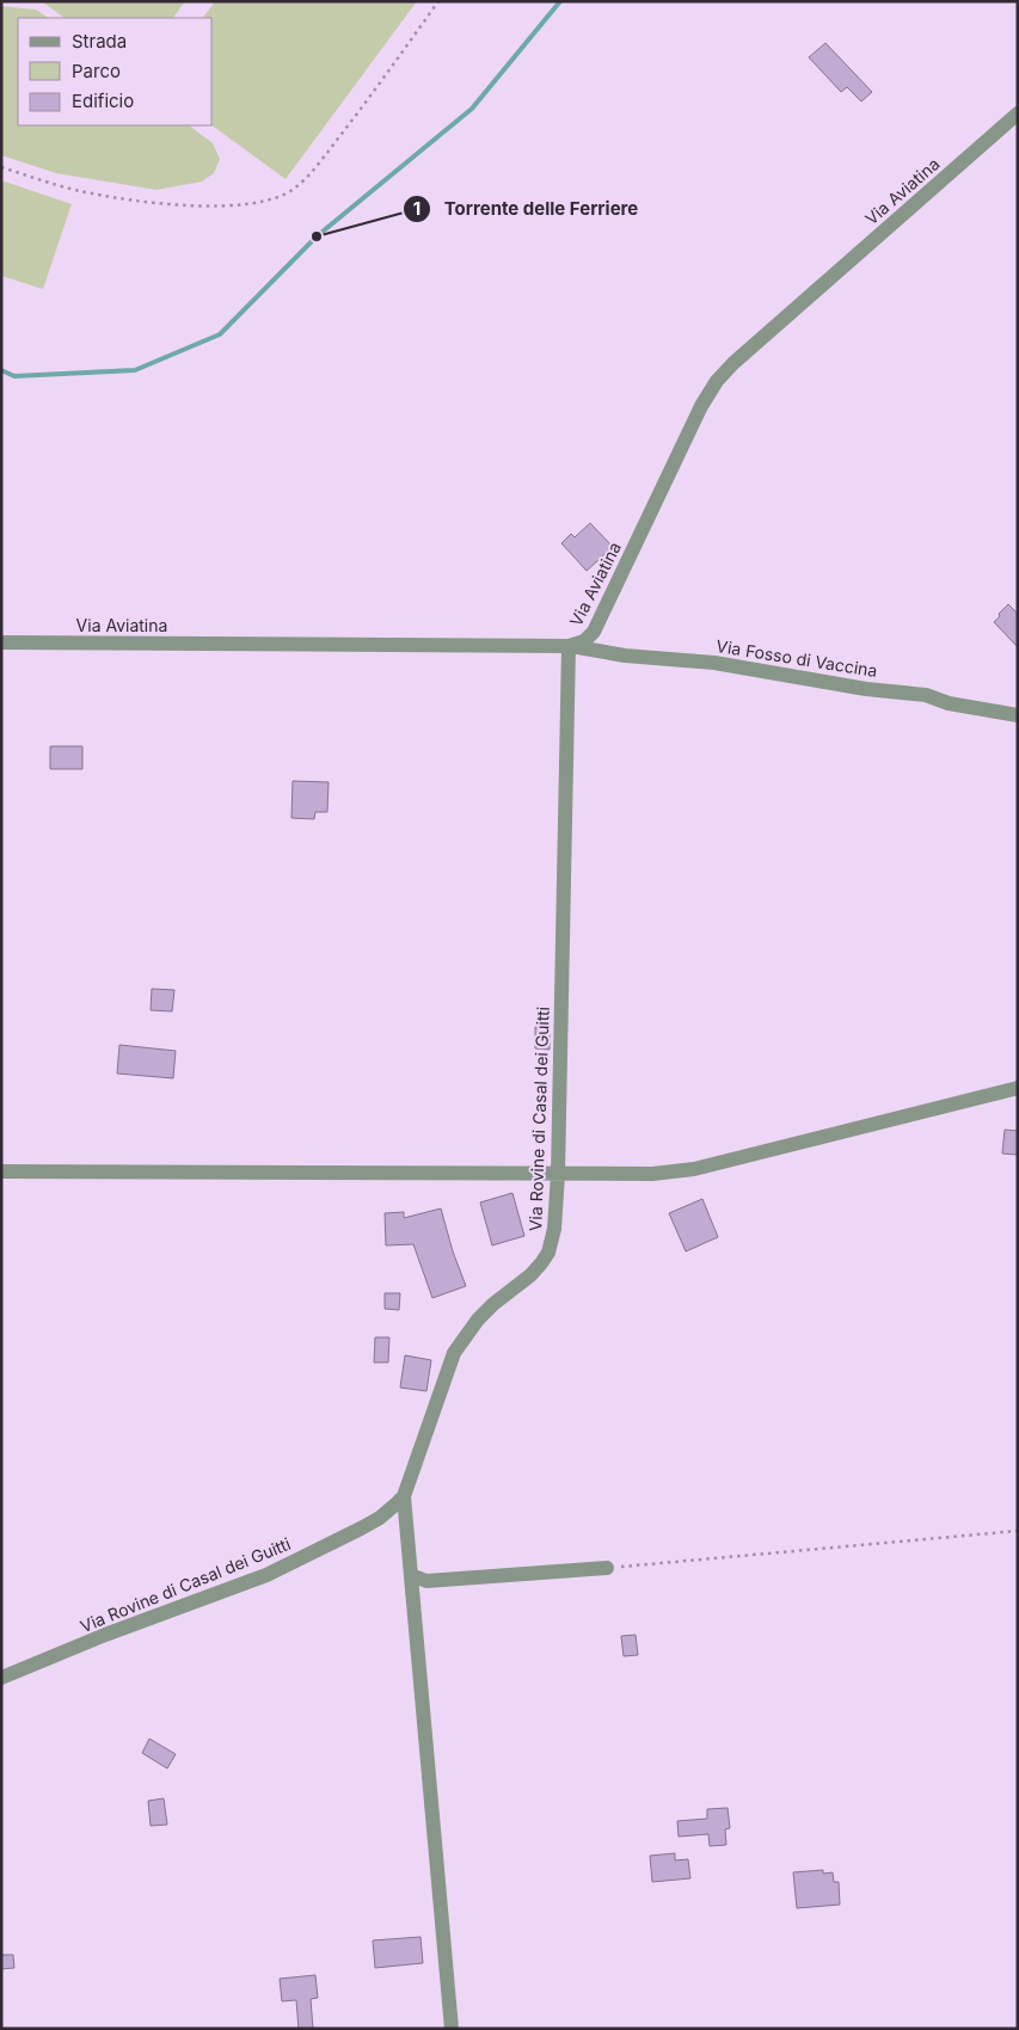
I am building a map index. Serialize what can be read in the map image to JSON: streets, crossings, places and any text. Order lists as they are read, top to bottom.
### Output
{
  "streets": {
    "street": ["Via Aviatina", "Via Fosso di Vaccina", "Via Rovine di Casal dei Guitti"]
  },
  "crossings": [
    ["Via Aviatina", "Via Fosso di Vaccina"],
    ["Via Aviatina", "Via Rovine di Casal dei Guitti"],
    ["Via Fosso di Vaccina", "Via Rovine di Casal dei Guitti"]
  ],
  "places": ["Torrente delle Ferriere"],
  "legend": ["Strada", "Parco", "Edificio"]
}
